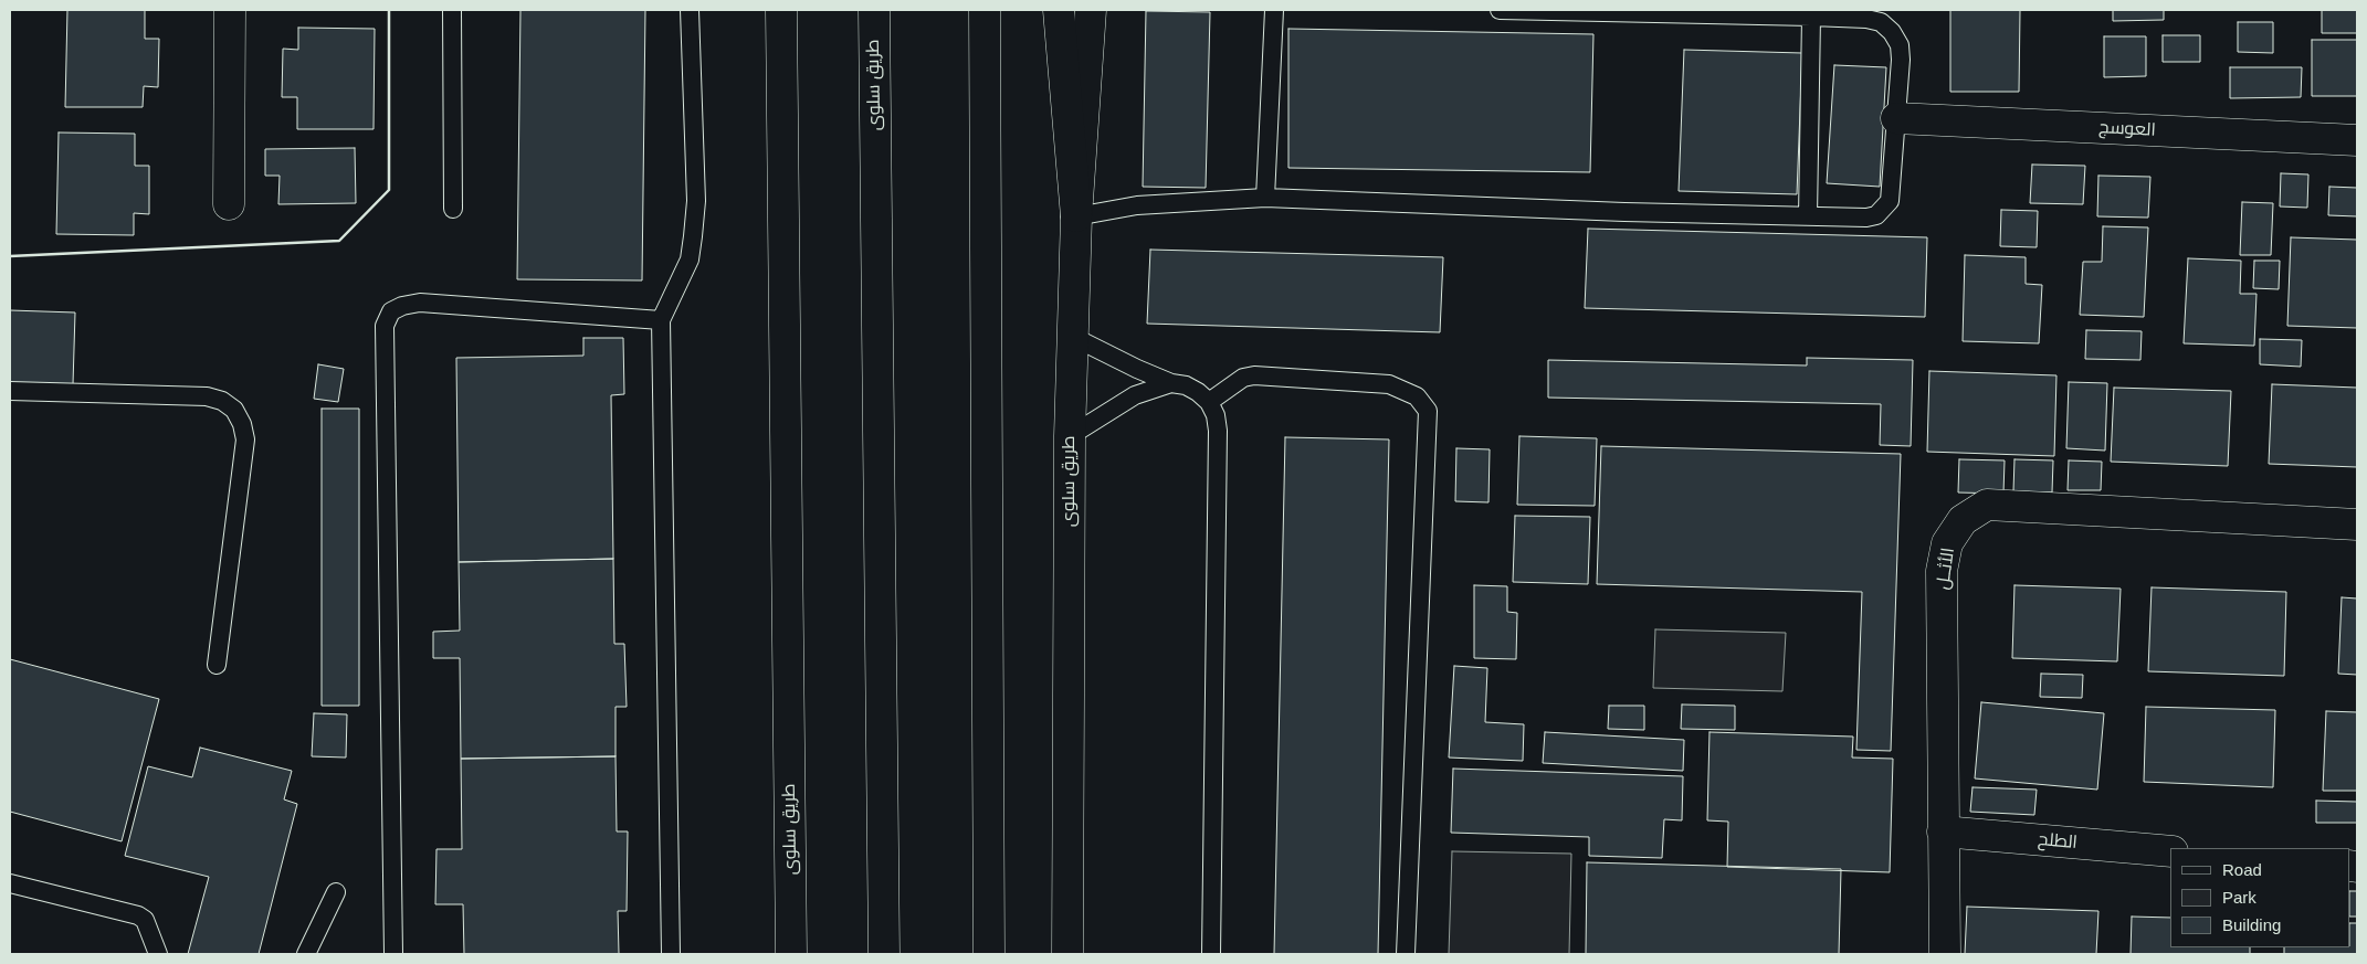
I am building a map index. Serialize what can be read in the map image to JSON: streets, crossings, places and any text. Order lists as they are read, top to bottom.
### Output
{
  "streets": {
    "main road": [
      "طريق سلوى",
      "العوسج",
      "الأثــل",
      "الطلح"
    ]
  },
  "crossings": [
    ["الأثــل", "الطلح"]
  ],
  "legend": ["Road", "Park", "Building"]
}
